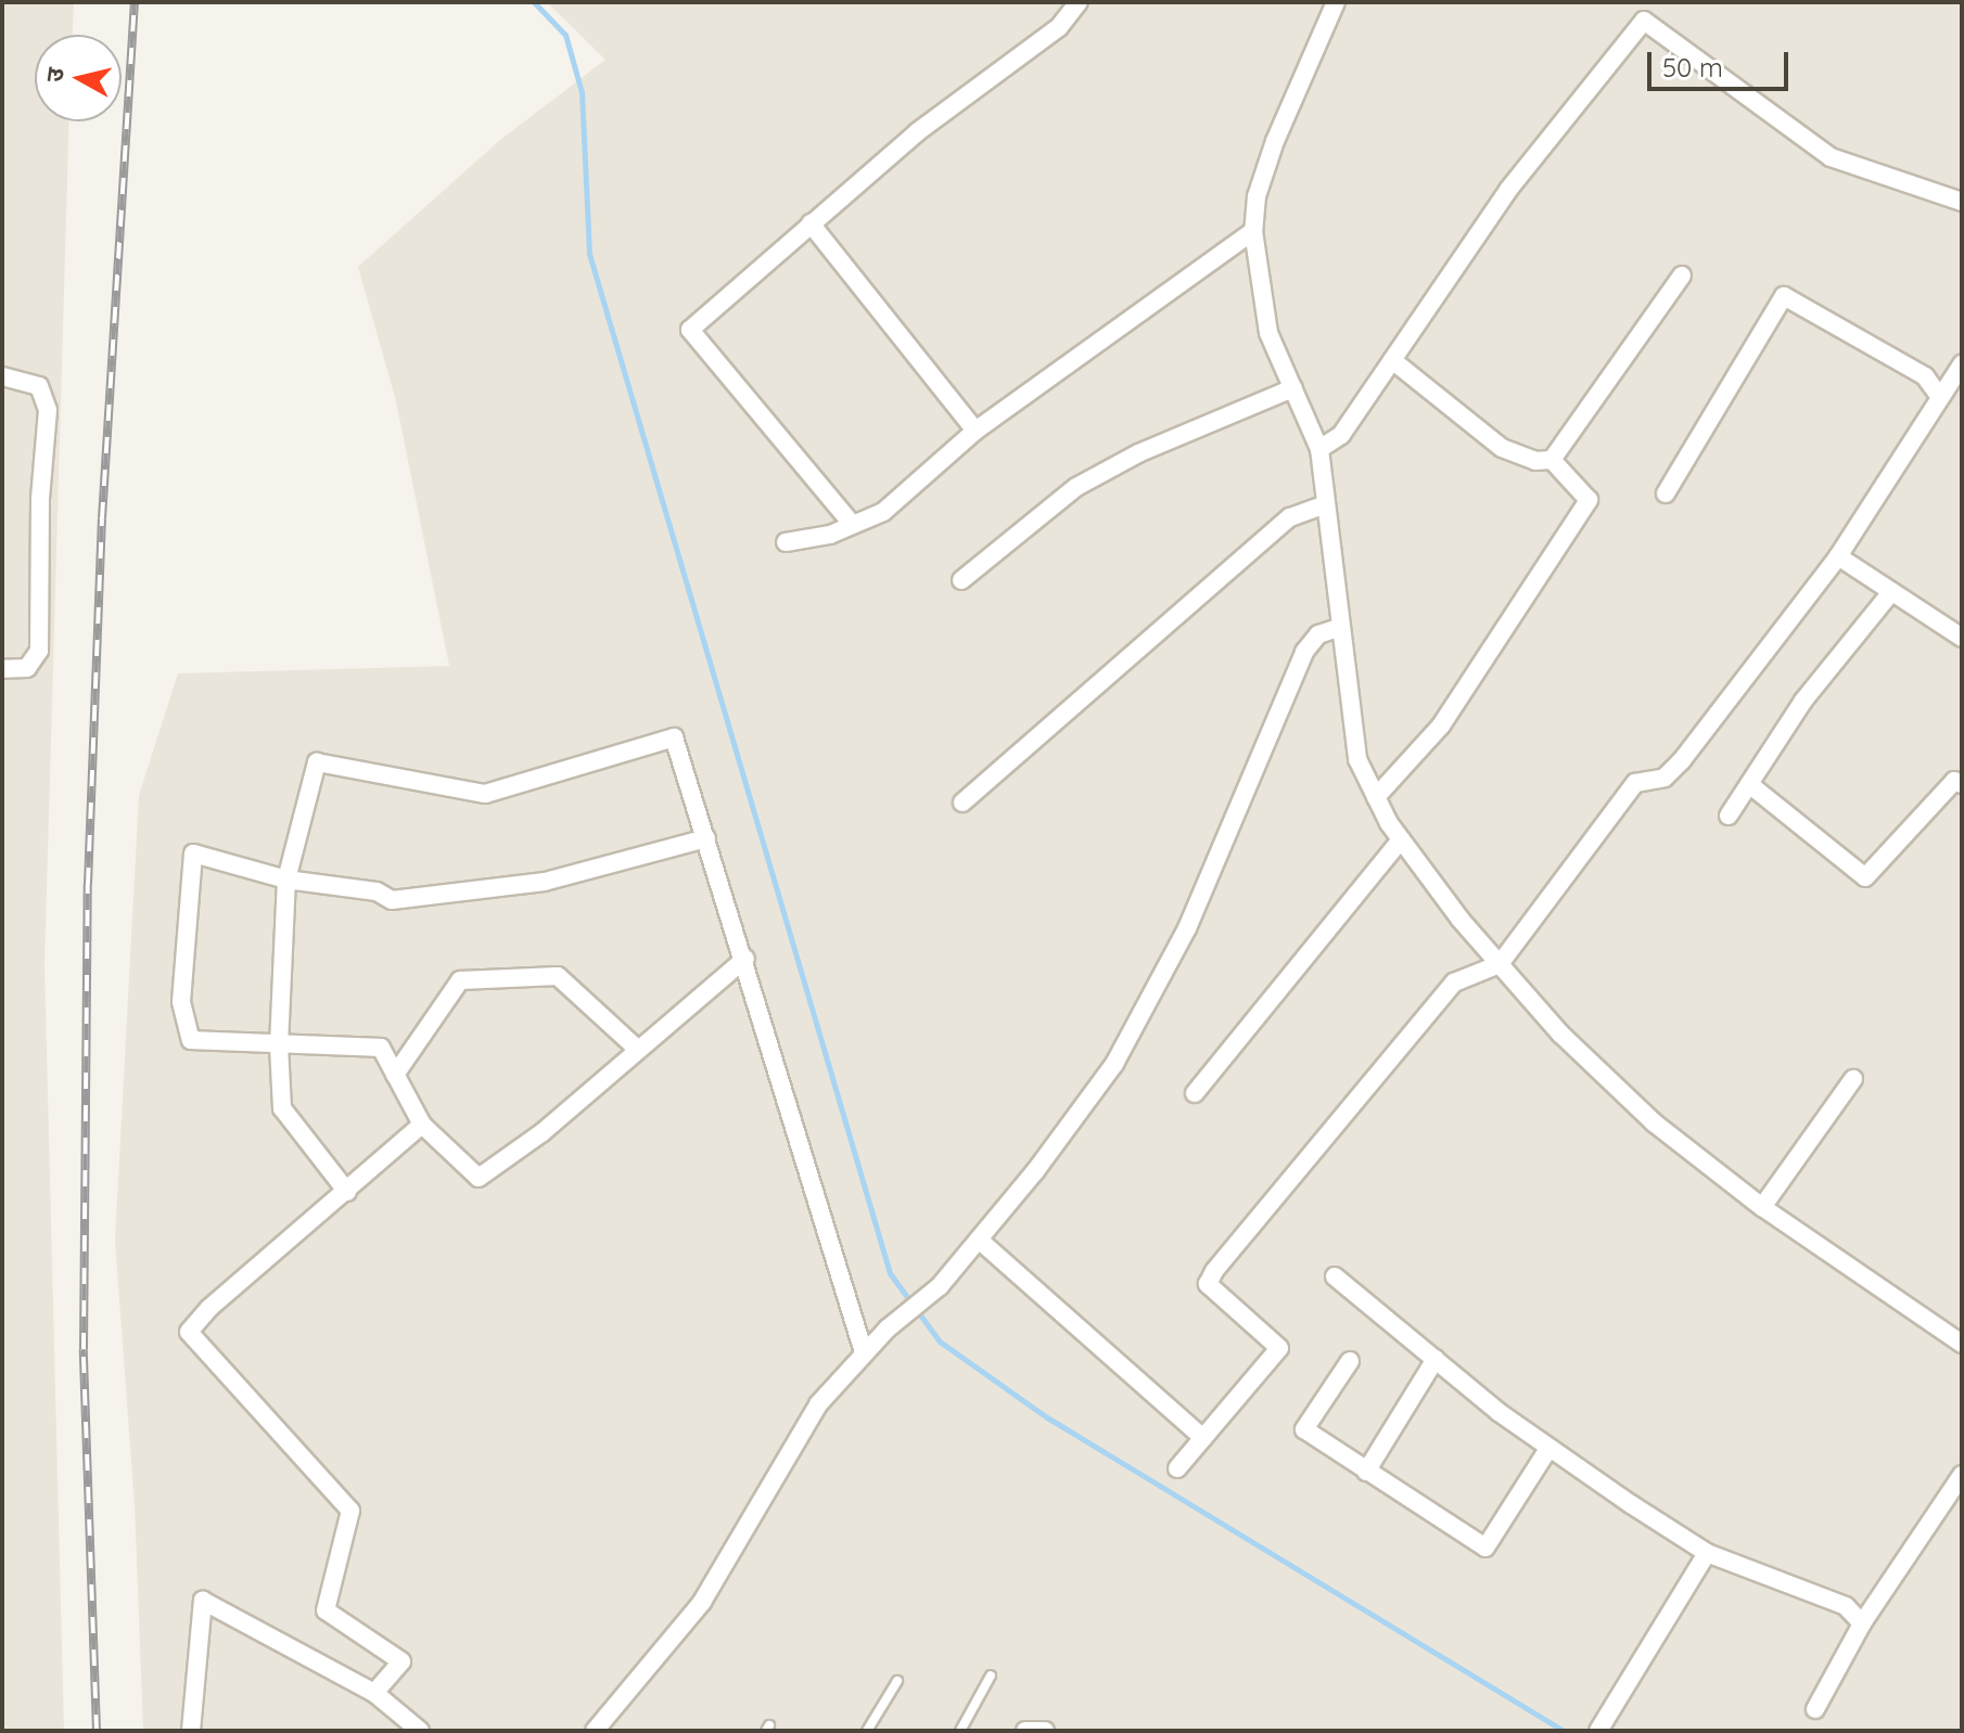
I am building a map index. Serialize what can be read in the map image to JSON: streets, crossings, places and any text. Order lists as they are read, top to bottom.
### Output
{
  "scale_bar": "50 m",
  "north": "left"
}
